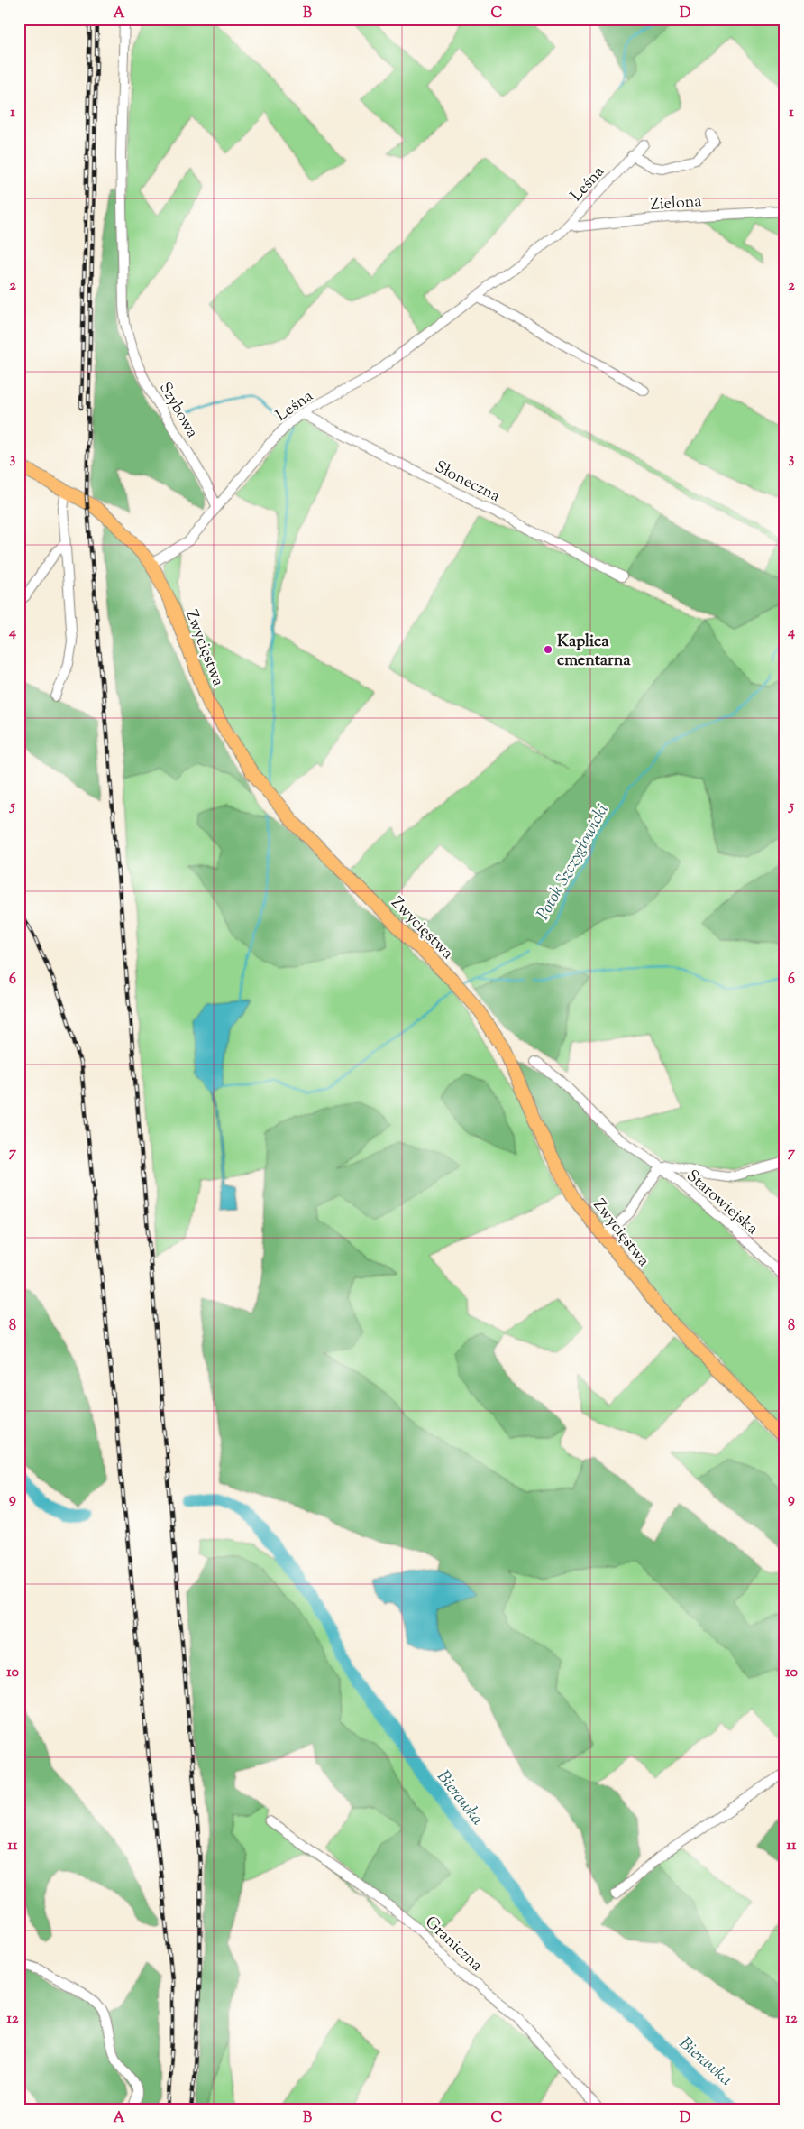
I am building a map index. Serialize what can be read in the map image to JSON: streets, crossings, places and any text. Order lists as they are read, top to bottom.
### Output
{
  "streets": {
    "main road": ["Zwycięstwa"],
    "street": [
      "Leśna",
      "Zielona",
      "Szybowa",
      "Słoneczna",
      "Starowiejska",
      "Graniczna"
    ]
  },
  "crossings": [
    ["Leśna", "Zielona"],
    ["Leśna", "Szybowa"],
    ["Leśna", "Słoneczna"],
    ["Leśna", "Zwycięstwa"]
  ],
  "water": ["Potok Szczygłowicki", "Bierawka"],
  "places": ["Kaplica cmentarna"],
  "grid": {
    "columns": [
      "A",
      "B",
      "C",
      "D"
    ],
    "rows": [
      "1",
      "2",
      "3",
      "4",
      "5",
      "6",
      "7",
      "8",
      "9",
      "10",
      "11",
      "12"
    ]
  }
}
